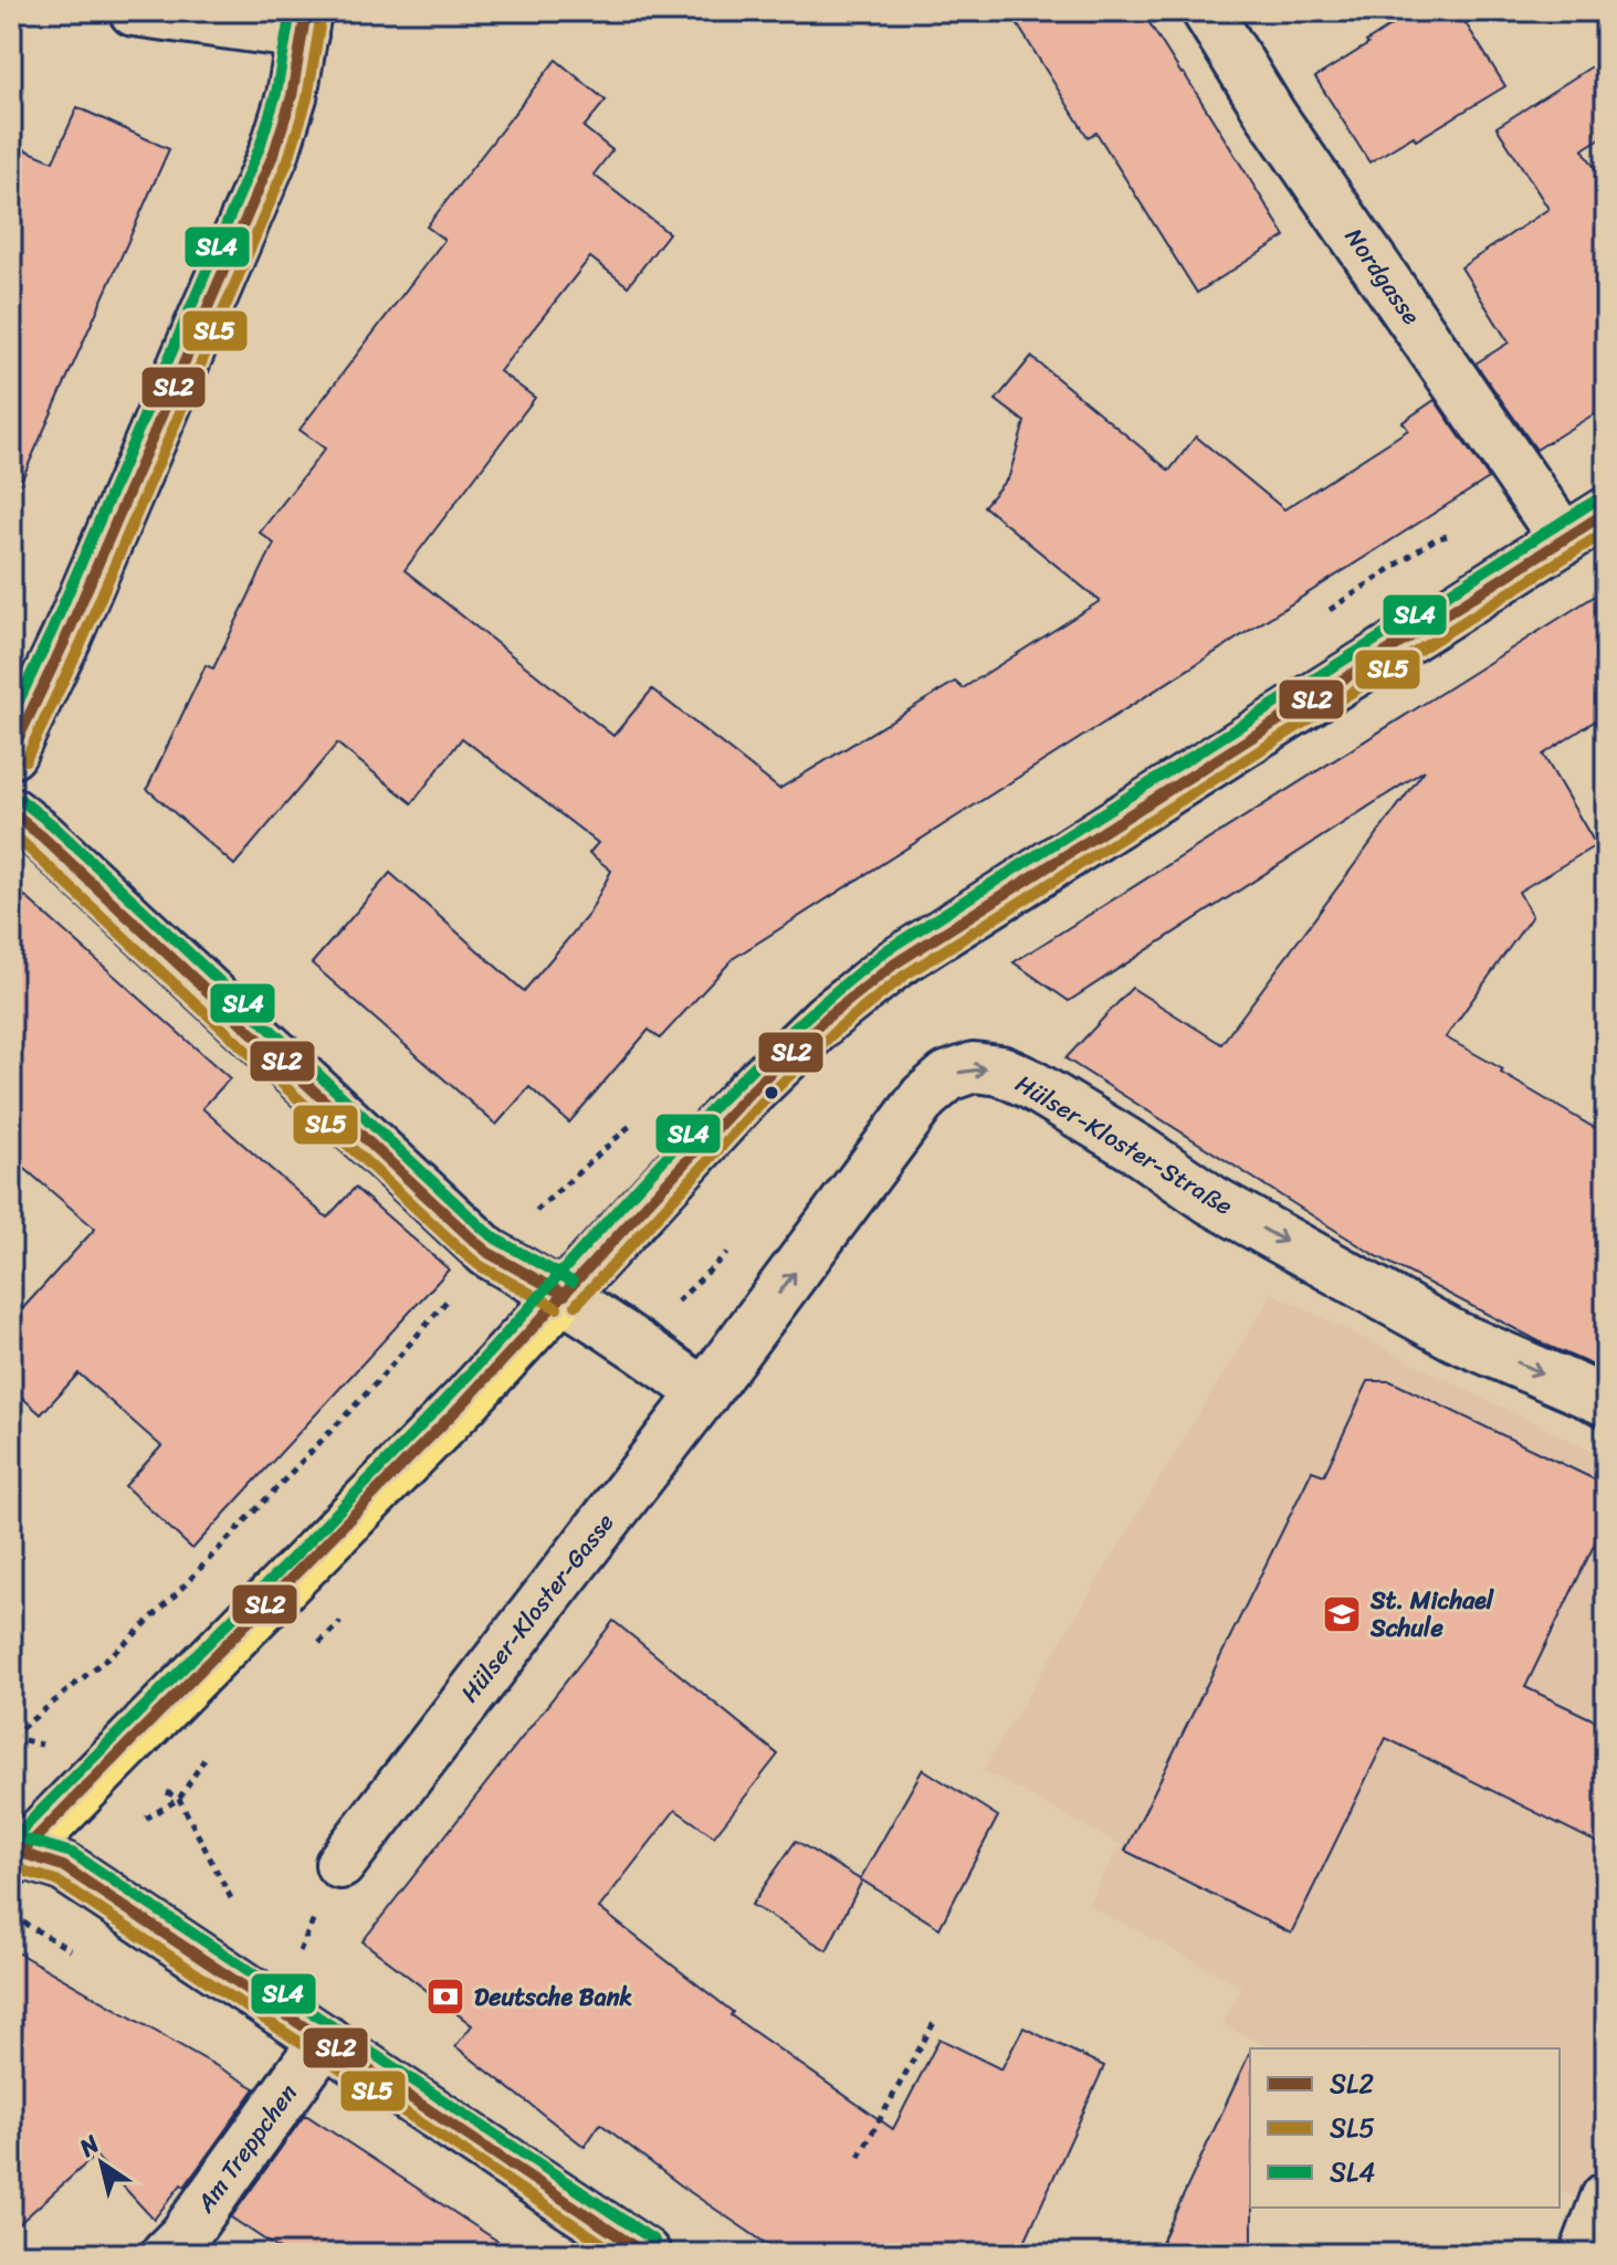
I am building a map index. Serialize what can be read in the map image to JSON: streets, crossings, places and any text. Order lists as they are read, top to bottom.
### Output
{
  "streets": {
    "street": [
      "Nordgasse",
      "Hülser-Kloster-Straße",
      "Hülser-Kloster-Gasse",
      "Am Treppchen"
    ]
  },
  "crossings": [
    ["Hülser-Kloster-Straße", "Hülser-Kloster-Gasse"]
  ],
  "places": {
    "school or university": ["St. Michael Schule"],
    "bank": ["Deutsche Bank"]
  },
  "lines": ["transit line SL2", "transit line SL4", "transit line SL5"],
  "legend": ["SL2", "SL5", "SL4"],
  "north": "top left"
}
